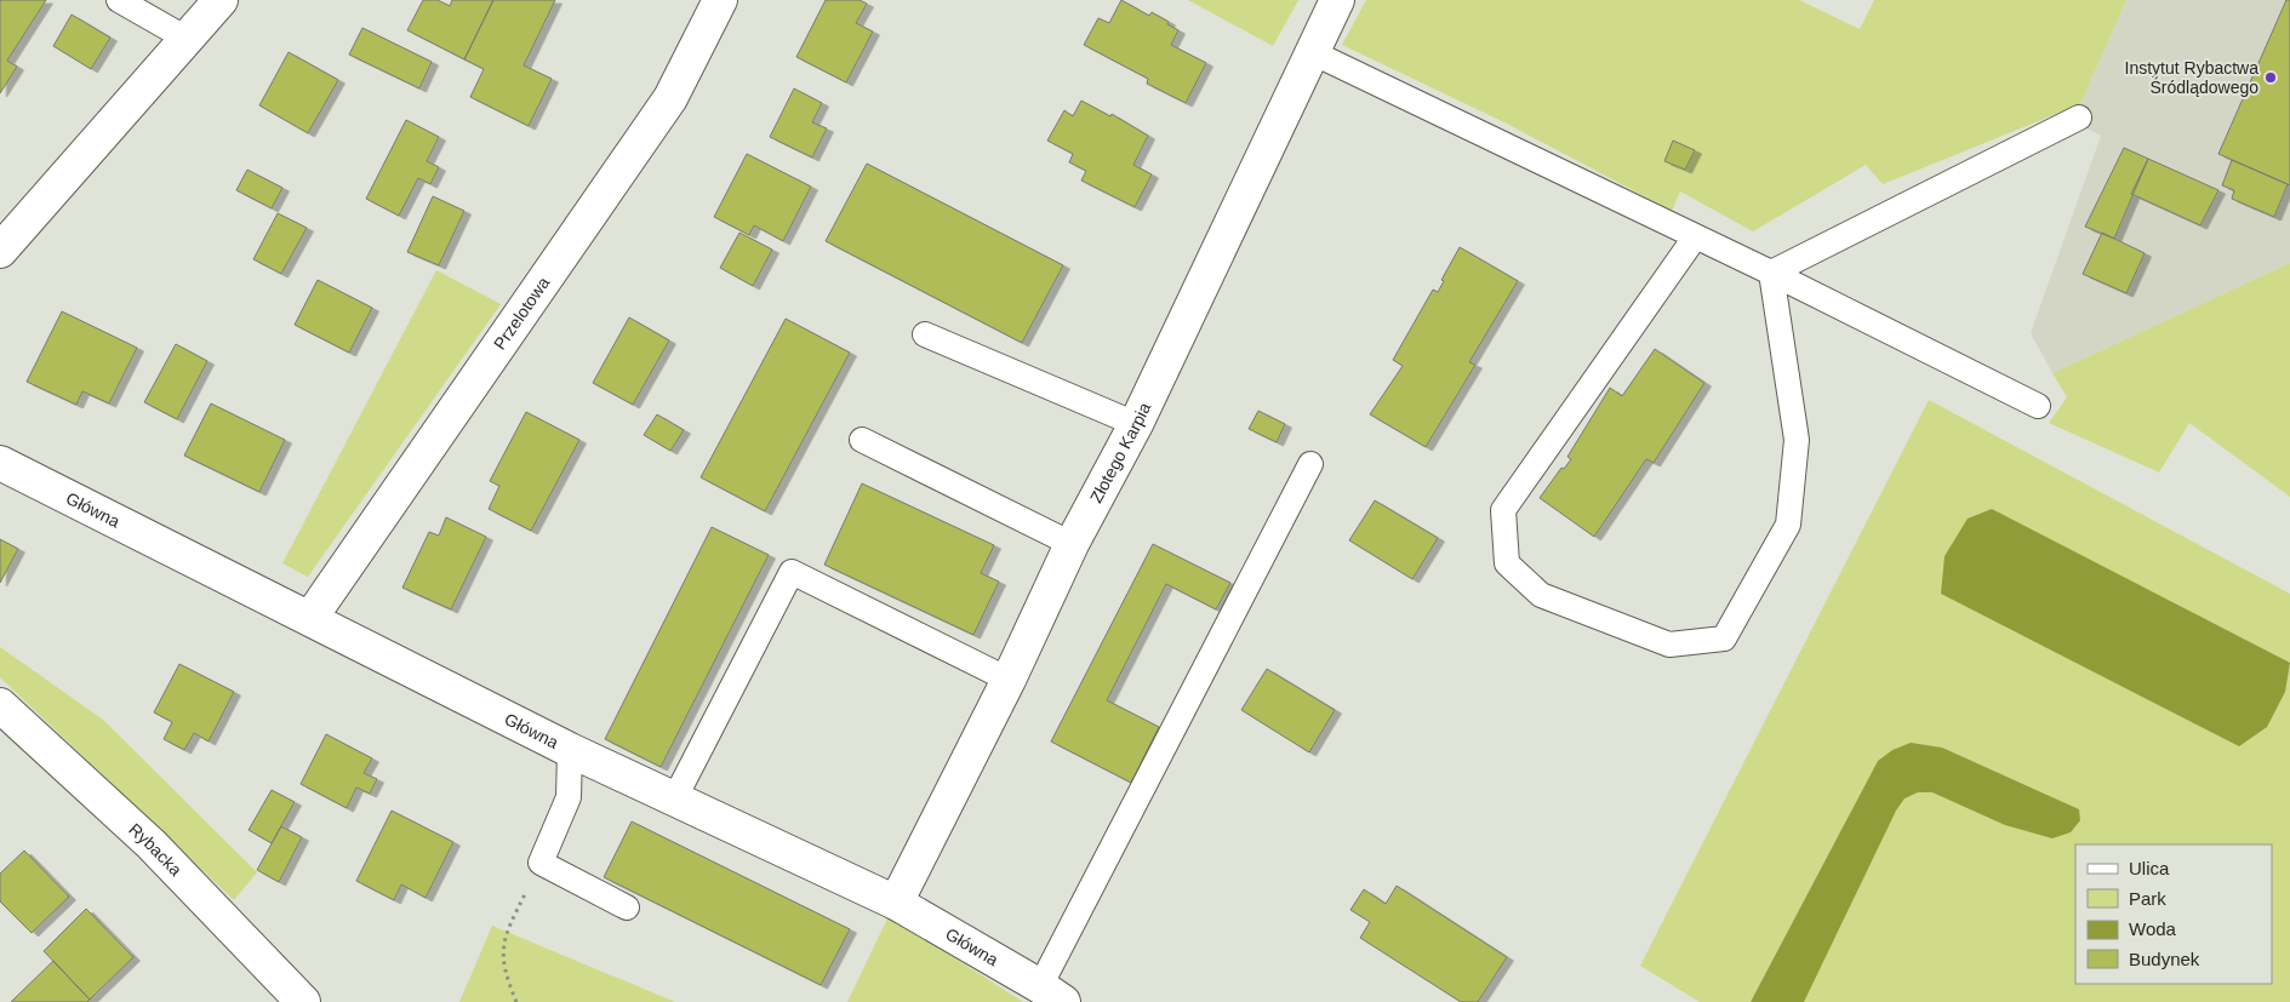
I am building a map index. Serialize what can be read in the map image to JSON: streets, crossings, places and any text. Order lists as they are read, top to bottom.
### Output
{
  "streets": {
    "street": [
      "Przelotowa",
      "Złotego Karpia",
      "Główna",
      "Rybacka"
    ]
  },
  "crossings": [
    ["Przelotowa", "Główna"],
    ["Złotego Karpia", "Główna"]
  ],
  "places": ["Instytut Rybactwa Śródlądowego"],
  "legend": [
    "Ulica",
    "Park",
    "Woda",
    "Budynek"
  ]
}
